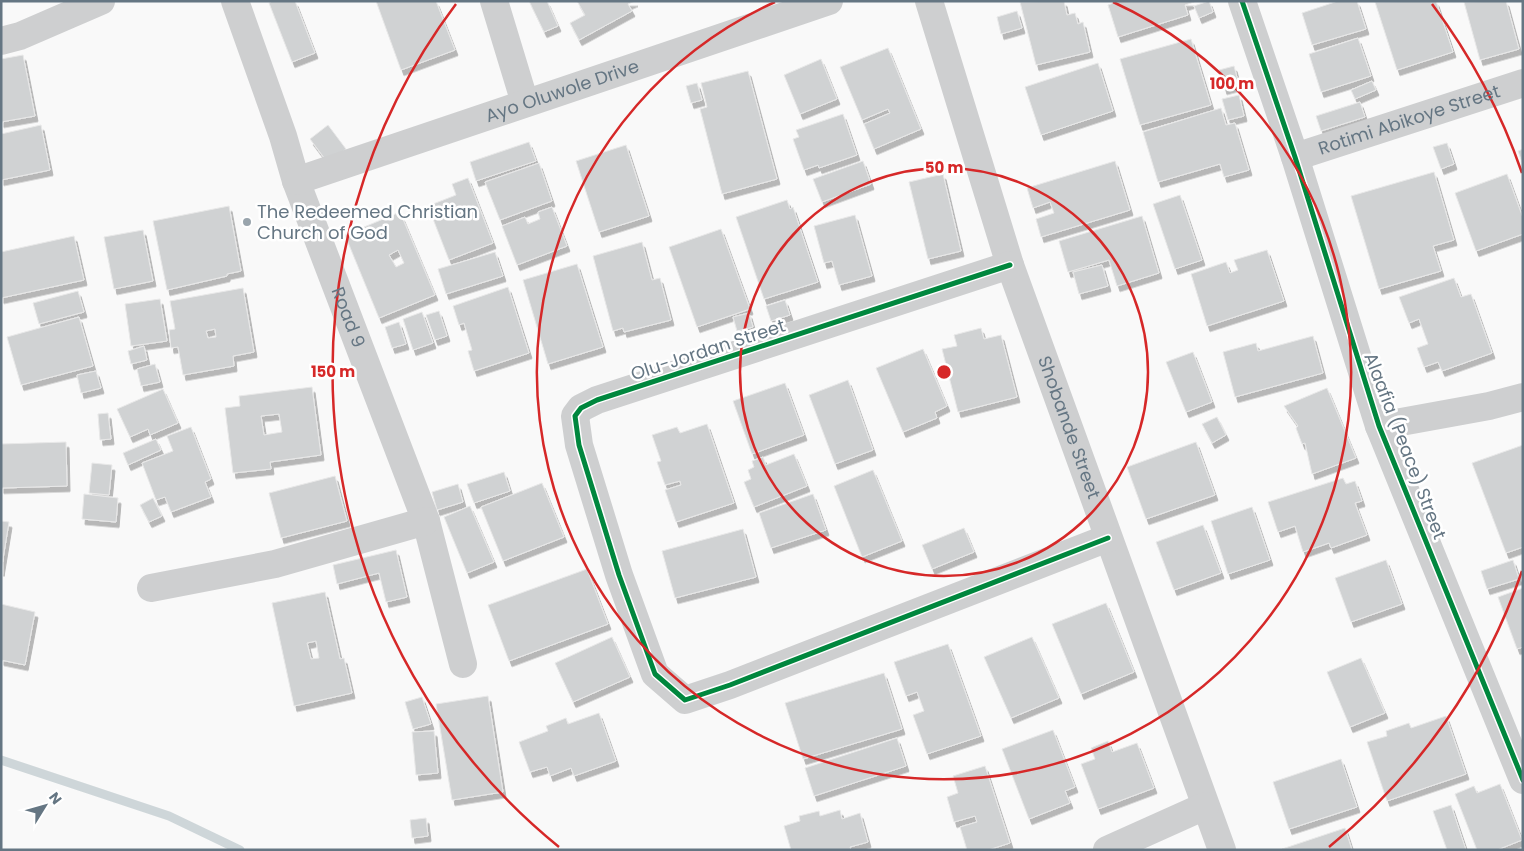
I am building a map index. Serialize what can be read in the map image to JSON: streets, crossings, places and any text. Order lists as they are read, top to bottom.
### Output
{
  "streets": {
    "street": [
      "Ayo Oluwole Drive",
      "Rotimi Abikoye Street",
      "Road 9",
      "Olu-Jordan Street",
      "Shobande Street",
      "Alaafia (Peace) Street"
    ]
  },
  "crossings": [
    ["Ayo Oluwole Drive", "Road 9"],
    ["Rotimi Abikoye Street", "Alaafia (Peace) Street"],
    ["Olu-Jordan Street", "Shobande Street"]
  ],
  "places": ["The Redeemed Christian Church of God"],
  "north": "top right",
  "rings": ["100 m", "50 m", "150 m"]
}
